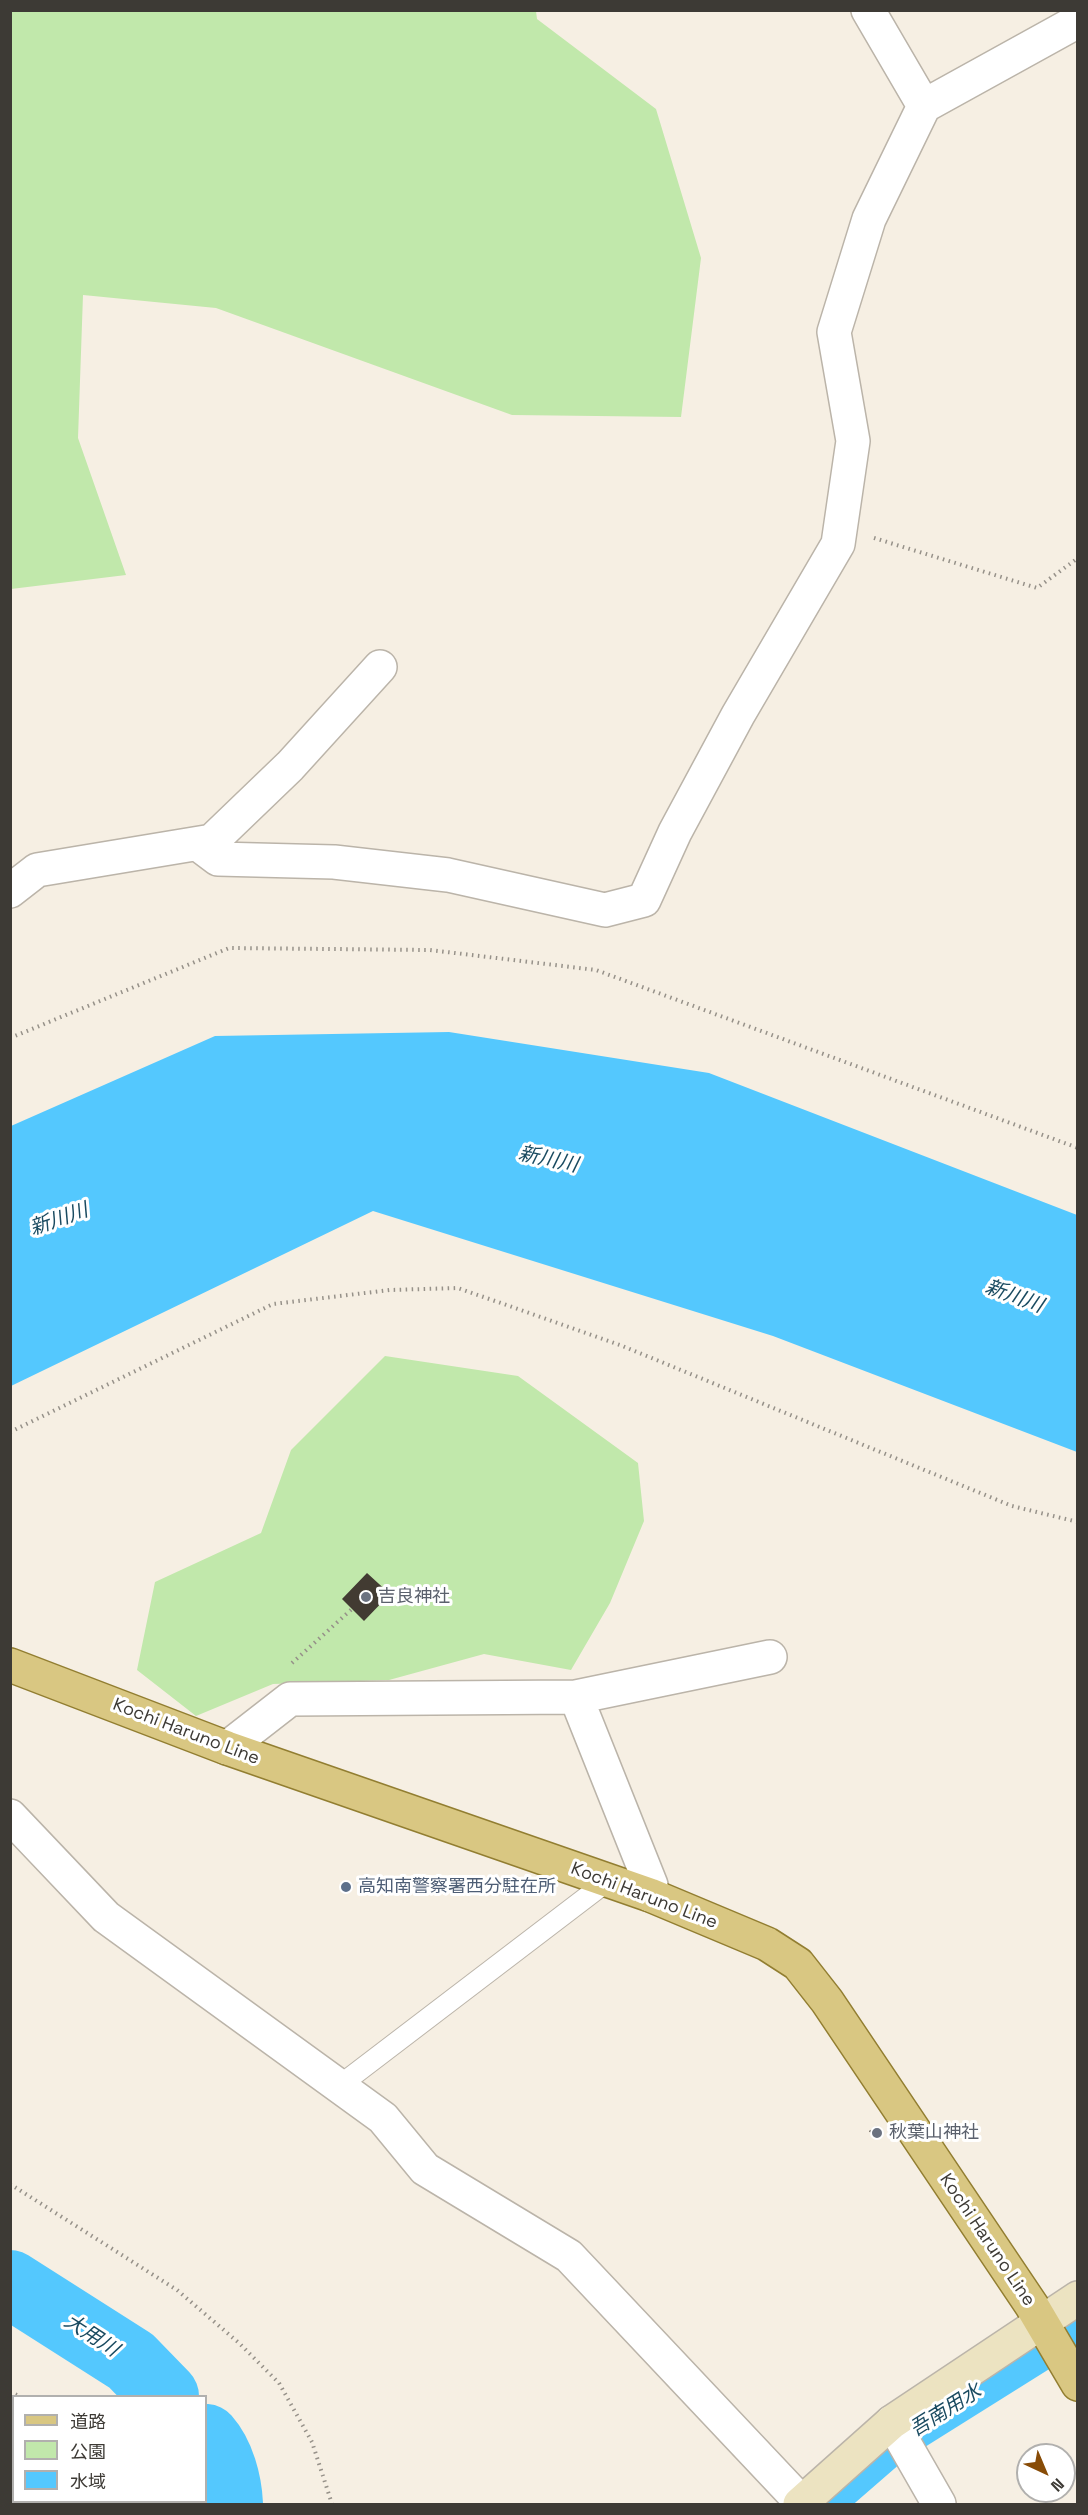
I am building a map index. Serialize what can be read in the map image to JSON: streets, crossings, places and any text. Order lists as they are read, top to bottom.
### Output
{
  "streets": {
    "main road": ["Kochi Haruno Line"]
  },
  "water": ["新川川", "大用川", "吾南用水"],
  "places": ["吉良神社", "高知南警察署西分駐在所", "秋葉山神社"],
  "legend": ["道路", "公園", "水域"],
  "north": "bottom right"
}
